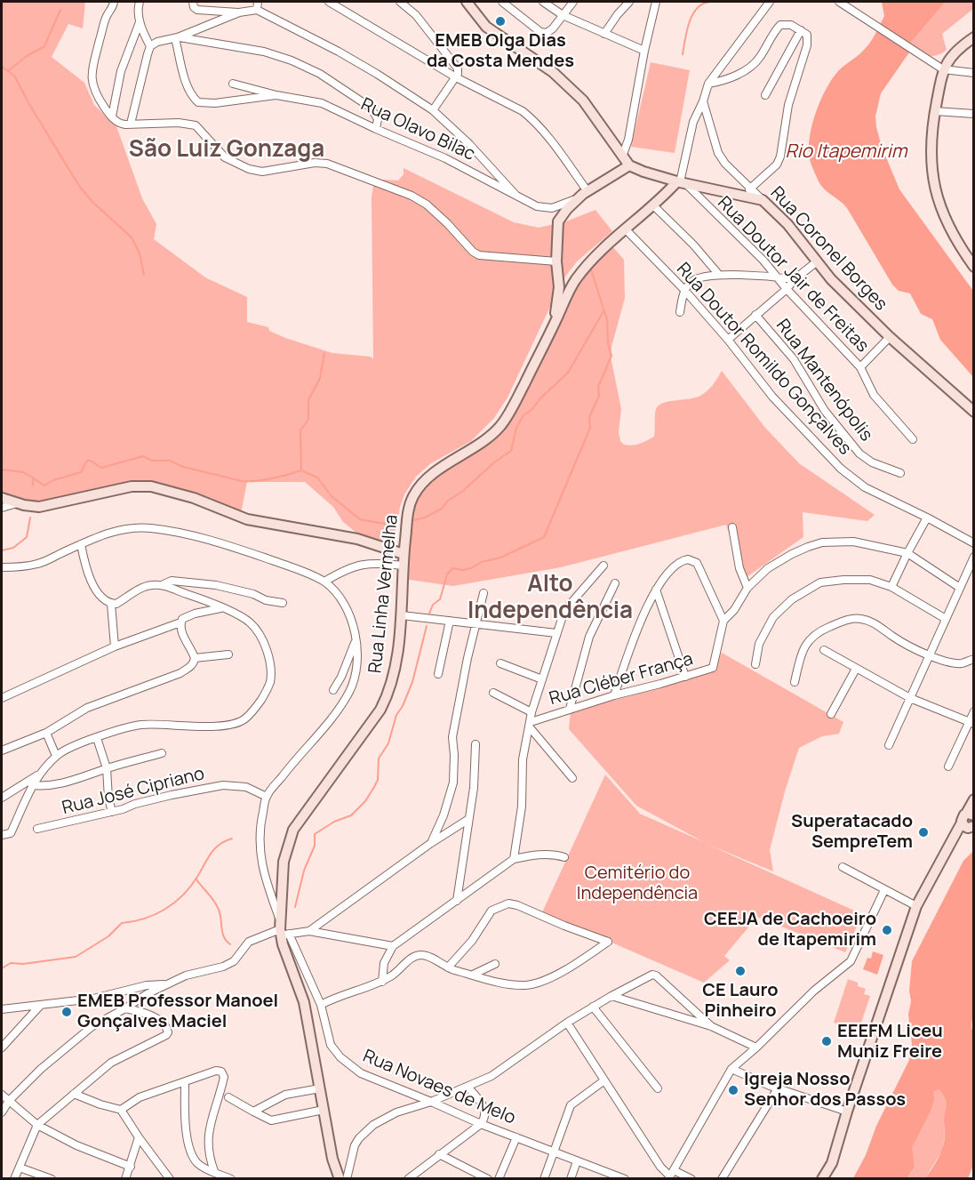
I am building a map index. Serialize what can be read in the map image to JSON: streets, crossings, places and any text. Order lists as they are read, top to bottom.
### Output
{
  "streets": {
    "street": [
      "Rua Olavo Bilac",
      "Rua Coronel Borges",
      "Rua Doutor Jair de Freitas",
      "Rua Doutor Romildo Gonçalves",
      "Rua Mantenópolis",
      "Rua Linha Vermelha",
      "Rua Cléber França",
      "Rua José Cipriano",
      "Rua Novaes de Melo"
    ]
  },
  "crossings": [
    ["Rua Olavo Bilac", "Rua Linha Vermelha"],
    ["Rua Doutor Jair de Freitas", "Rua Linha Vermelha"],
    ["Rua Doutor Romildo Gonçalves", "Rua Linha Vermelha"],
    ["Rua Linha Vermelha", "Rua Novaes de Melo"]
  ],
  "districts": ["São Luiz Gonzaga", "Alto Independência"],
  "water": ["Rio Itapemirim"],
  "parks": ["Cemitério do Independência"],
  "places": [
    "EMEB Olga Dias da Costa Mendes",
    "Superatacado SempreTem",
    "CEEJA de Cachoeiro de Itapemirim",
    "CE Lauro Pinheiro",
    "EMEB Professor Manoel Gonçalves Maciel",
    "EEEFM Liceu Muniz Freire",
    "Igreja Nosso Senhor dos Passos"
  ]
}
